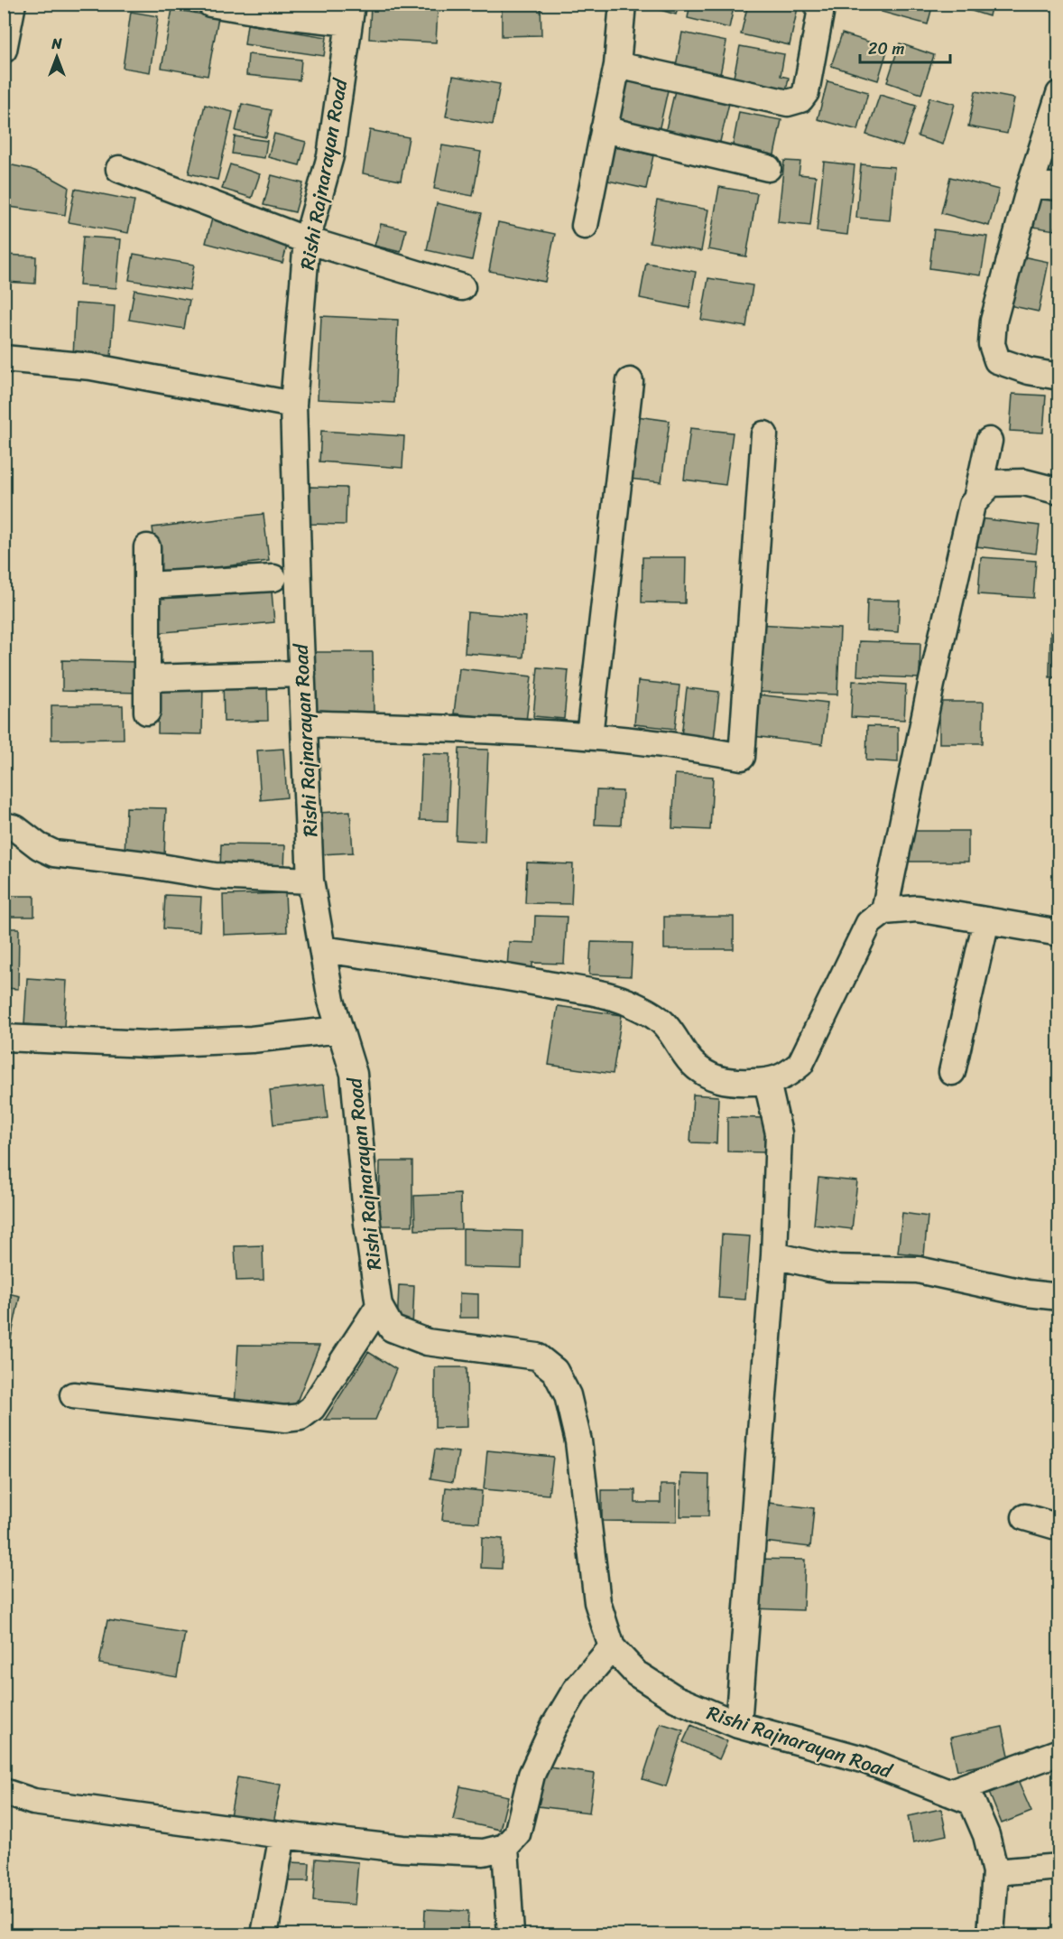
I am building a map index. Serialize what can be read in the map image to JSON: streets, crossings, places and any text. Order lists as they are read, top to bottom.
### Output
{
  "streets": {
    "street": ["Rishi Rajnarayan Road"]
  },
  "scale_bar": "20 m",
  "north": "top"
}
